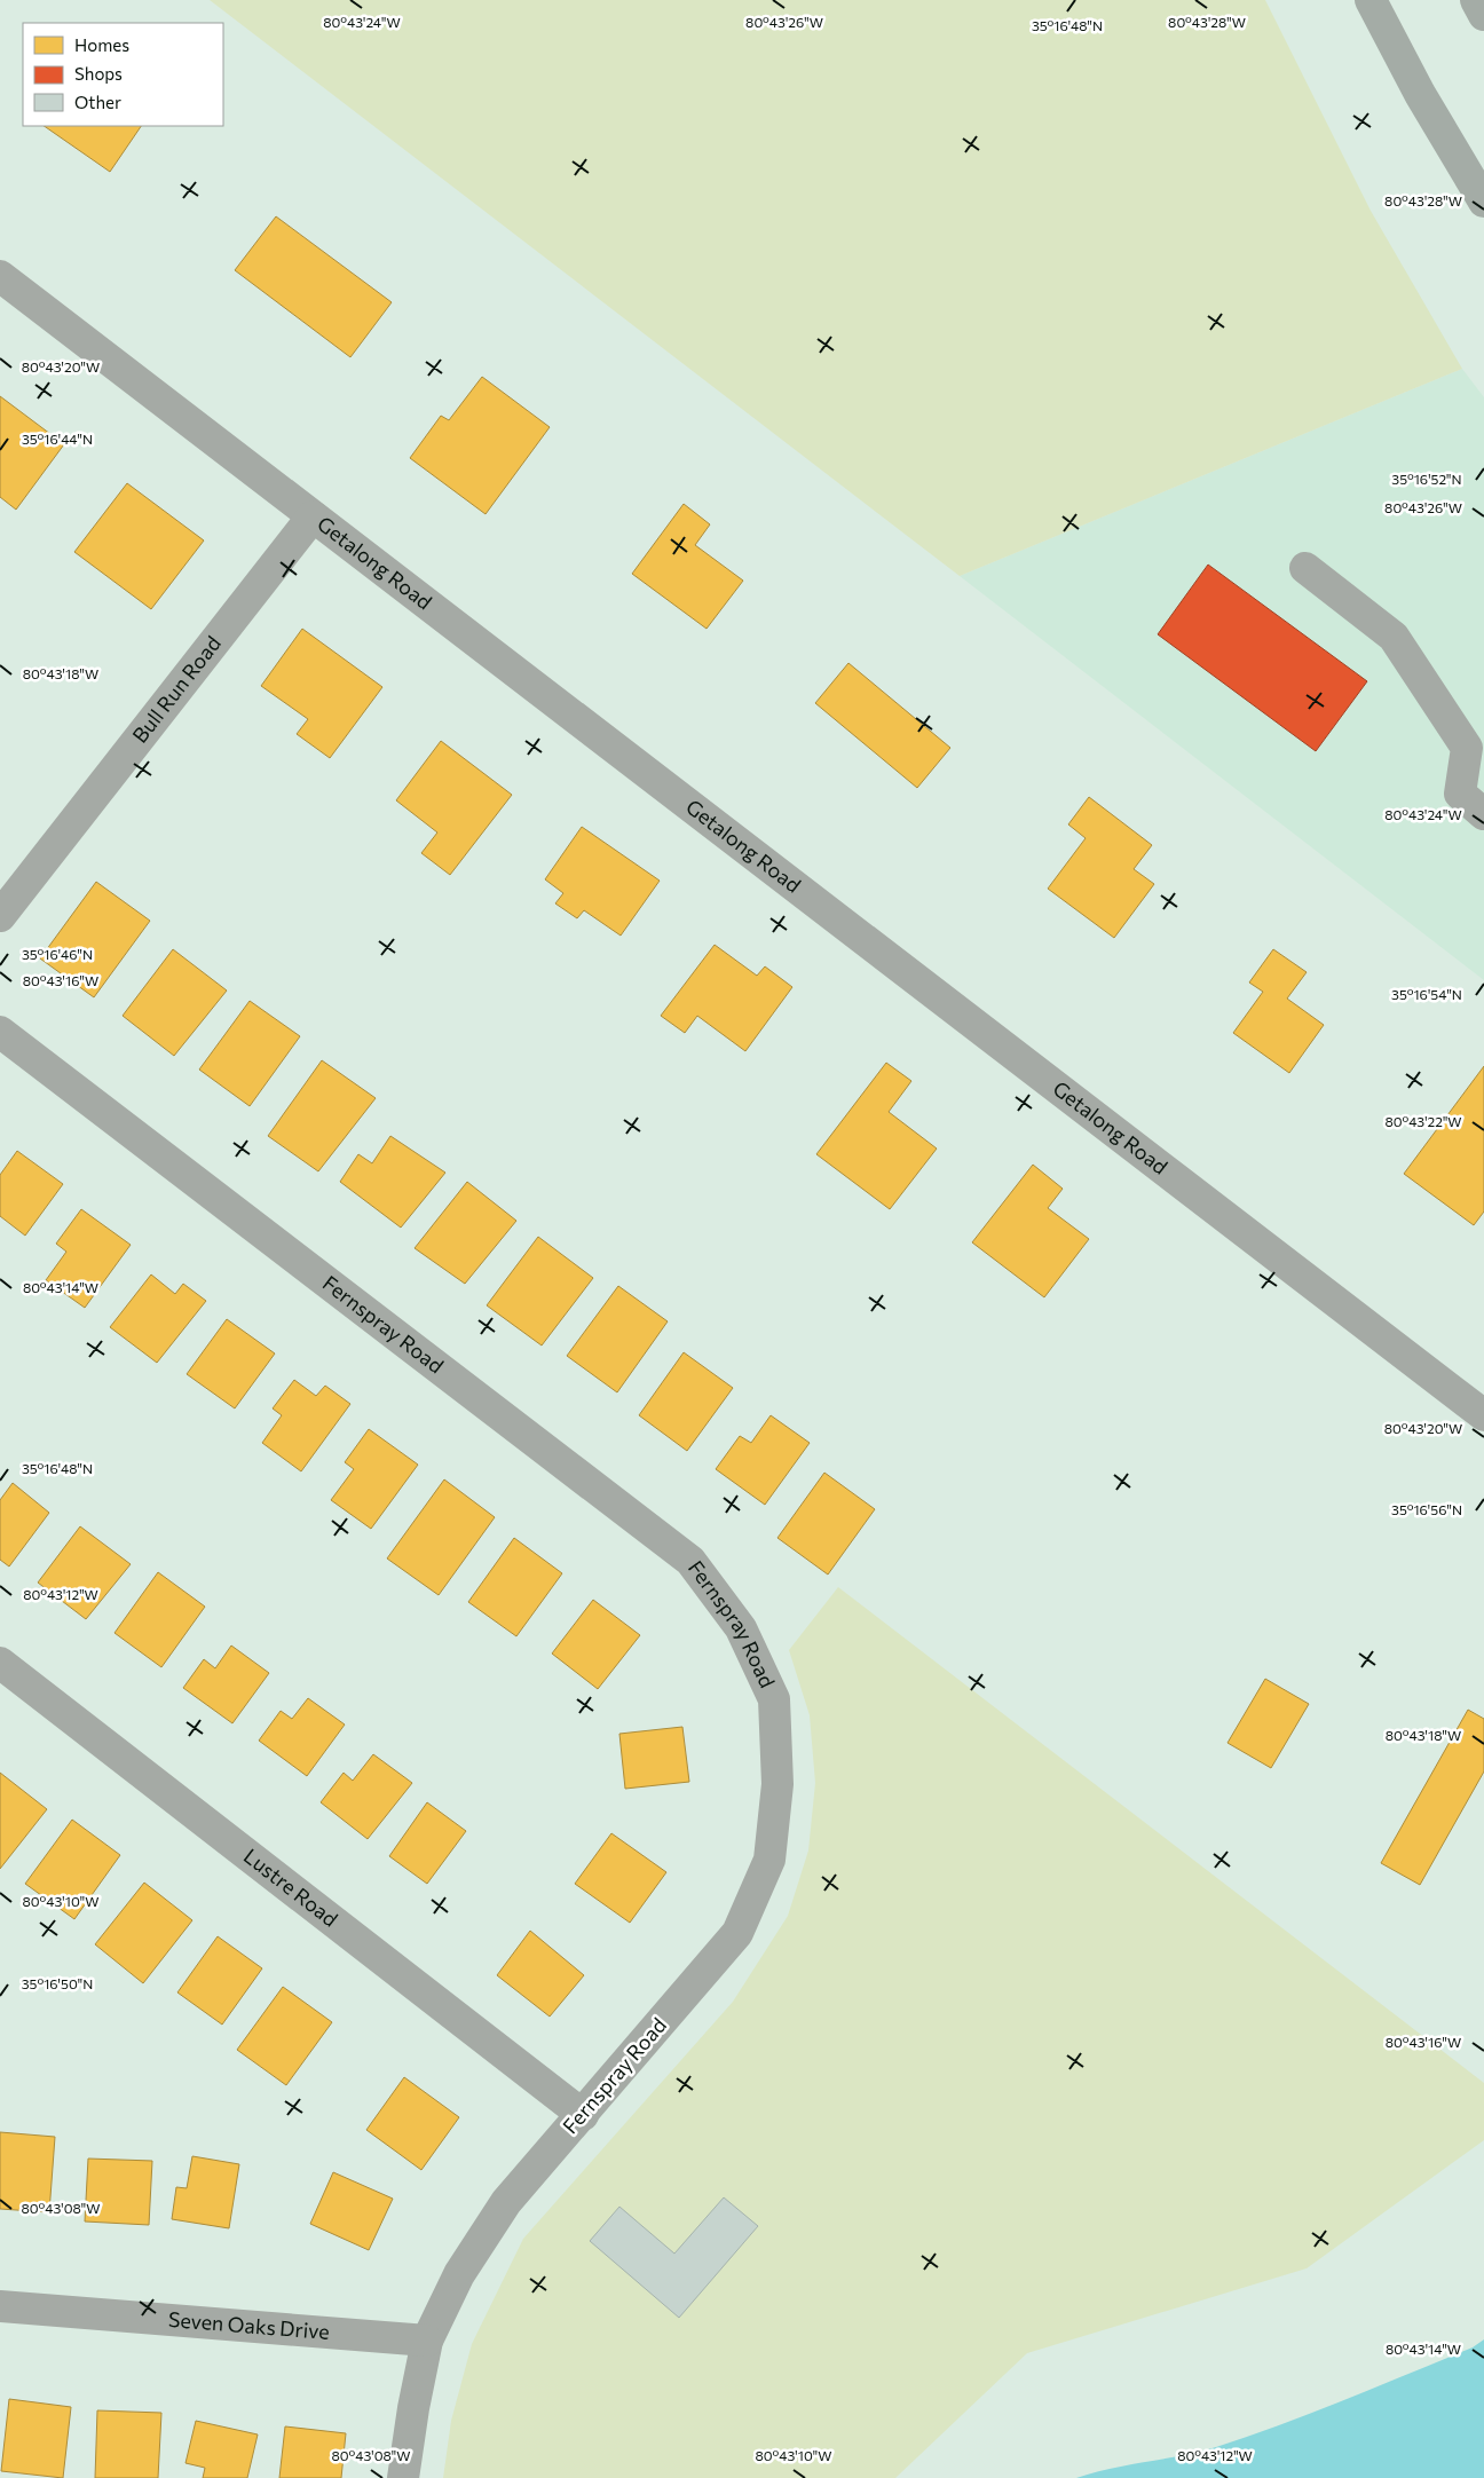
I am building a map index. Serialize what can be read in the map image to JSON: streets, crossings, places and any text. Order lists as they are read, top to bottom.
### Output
{
  "streets": {
    "street": [
      "Getalong Road",
      "Bull Run Road",
      "Fernspray Road",
      "Lustre Road",
      "Seven Oaks Drive"
    ]
  },
  "crossings": [
    ["Getalong Road", "Bull Run Road"],
    ["Fernspray Road", "Lustre Road"],
    ["Fernspray Road", "Seven Oaks Drive"]
  ],
  "legend": ["Homes", "Shops", "Other"],
  "coordinates": [
    "80°43'24\"W",
    "80°43'26\"W",
    "80°43'28\"W",
    "35°16'48\"N",
    "80°43'20\"W",
    "35°16'44\"N",
    "35°16'52\"N",
    "80°43'18\"W",
    "35°16'46\"N",
    "80°43'16\"W",
    "35°16'54\"N",
    "80°43'22\"W",
    "80°43'14\"W",
    "35°16'56\"N",
    "80°43'12\"W",
    "80°43'10\"W",
    "35°16'50\"N",
    "80°43'08\"W"
  ]
}
